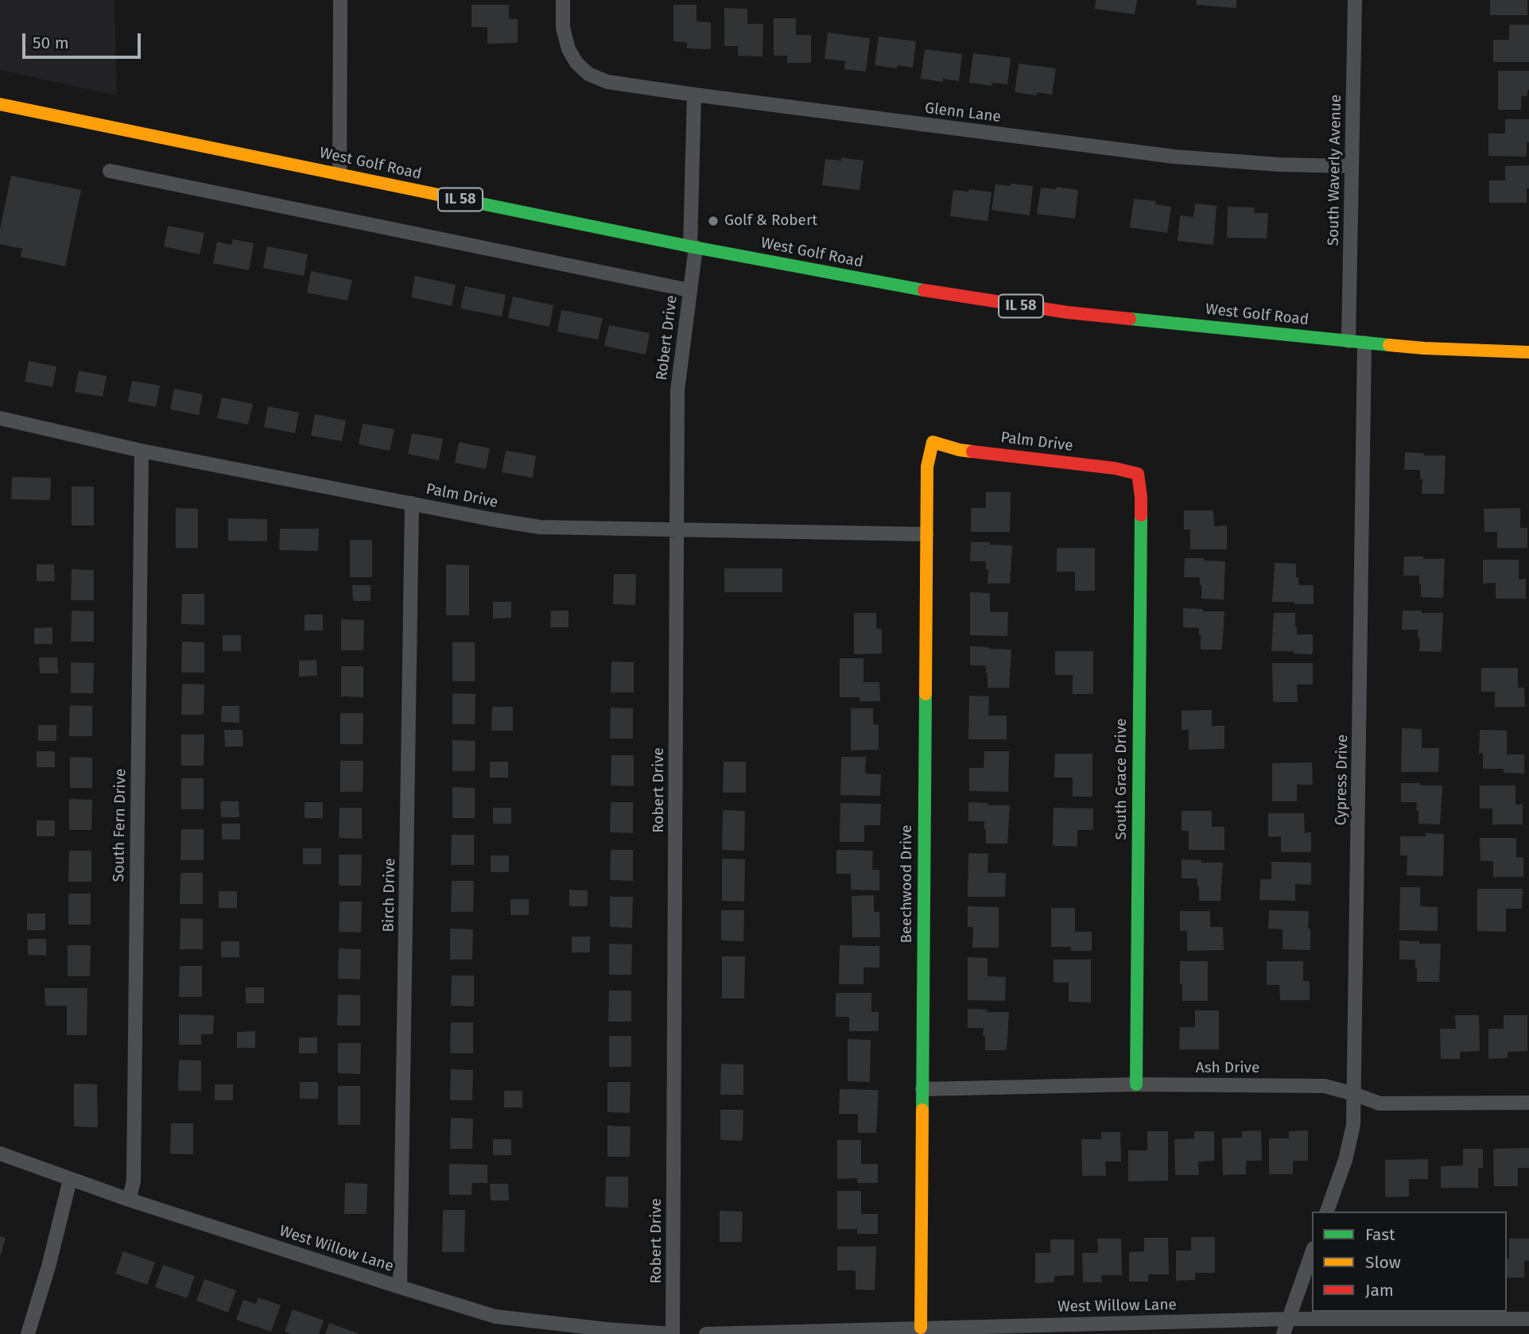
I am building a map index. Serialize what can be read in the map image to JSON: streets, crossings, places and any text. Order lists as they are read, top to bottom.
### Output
{
  "streets": {
    "street": [
      "Glenn Lane",
      "West Golf Road",
      "South Waverly Avenue",
      "IL 58",
      "Robert Drive",
      "Palm Drive",
      "South Grace Drive",
      "Cypress Drive",
      "South Fern Drive",
      "Beechwood Drive",
      "Birch Drive",
      "Ash Drive",
      "West Willow Lane"
    ]
  },
  "crossings": [
    ["Glenn Lane", "South Waverly Avenue"],
    ["Glenn Lane", "Robert Drive"],
    ["West Golf Road", "South Waverly Avenue"],
    ["West Golf Road", "Robert Drive"],
    ["West Golf Road", "Cypress Drive"],
    ["Robert Drive", "Palm Drive"],
    ["Robert Drive", "West Willow Lane"],
    ["Palm Drive", "South Grace Drive"],
    ["Palm Drive", "South Fern Drive"],
    ["Palm Drive", "Beechwood Drive"],
    ["Palm Drive", "Birch Drive"],
    ["South Grace Drive", "Ash Drive"],
    ["Cypress Drive", "Ash Drive"],
    ["South Fern Drive", "West Willow Lane"],
    ["Beechwood Drive", "Ash Drive"],
    ["Beechwood Drive", "West Willow Lane"],
    ["Birch Drive", "West Willow Lane"]
  ],
  "places": ["Golf & Robert"],
  "legend": ["Fast", "Slow", "Jam"],
  "scale_bar": "50 m"
}
